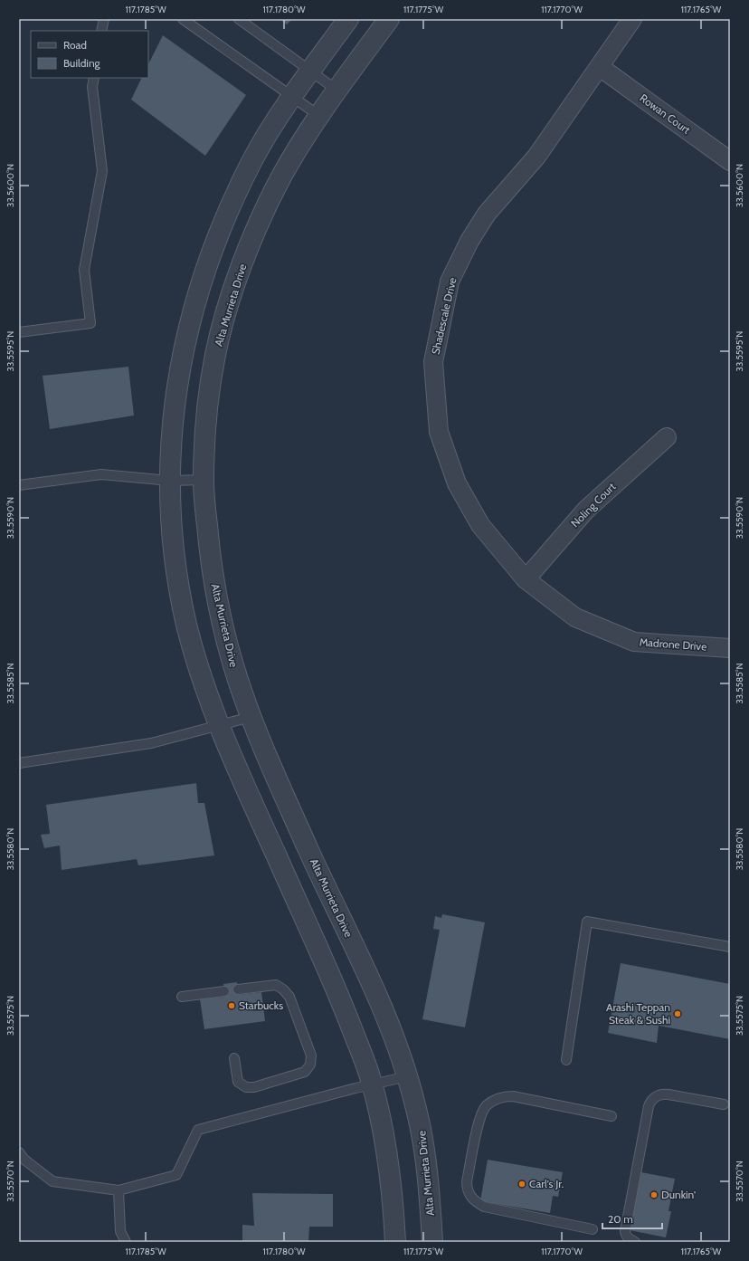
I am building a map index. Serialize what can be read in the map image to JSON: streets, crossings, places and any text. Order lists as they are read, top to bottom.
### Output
{
  "streets": {
    "street": [
      "Rowan Court",
      "Alta Murrieta Drive",
      "Shadescale Drive",
      "Noling Court",
      "Madrone Drive"
    ]
  },
  "crossings": [
    ["Rowan Court", "Shadescale Drive"],
    ["Shadescale Drive", "Noling Court"],
    ["Shadescale Drive", "Madrone Drive"],
    ["Noling Court", "Madrone Drive"]
  ],
  "places": [
    "Starbucks",
    "Arashi Teppan Steak & Sushi",
    "Carl's Jr.",
    "Dunkin'"
  ],
  "legend": ["Road", "Building"],
  "scale_bar": "20 m",
  "coordinates": [
    "117.1785°W",
    "117.1780°W",
    "117.1775°W",
    "117.1770°W",
    "117.1765°W",
    "33.5600°N",
    "33.5595°N",
    "33.5590°N",
    "33.5585°N",
    "33.5580°N",
    "33.5575°N",
    "33.5570°N"
  ]
}
